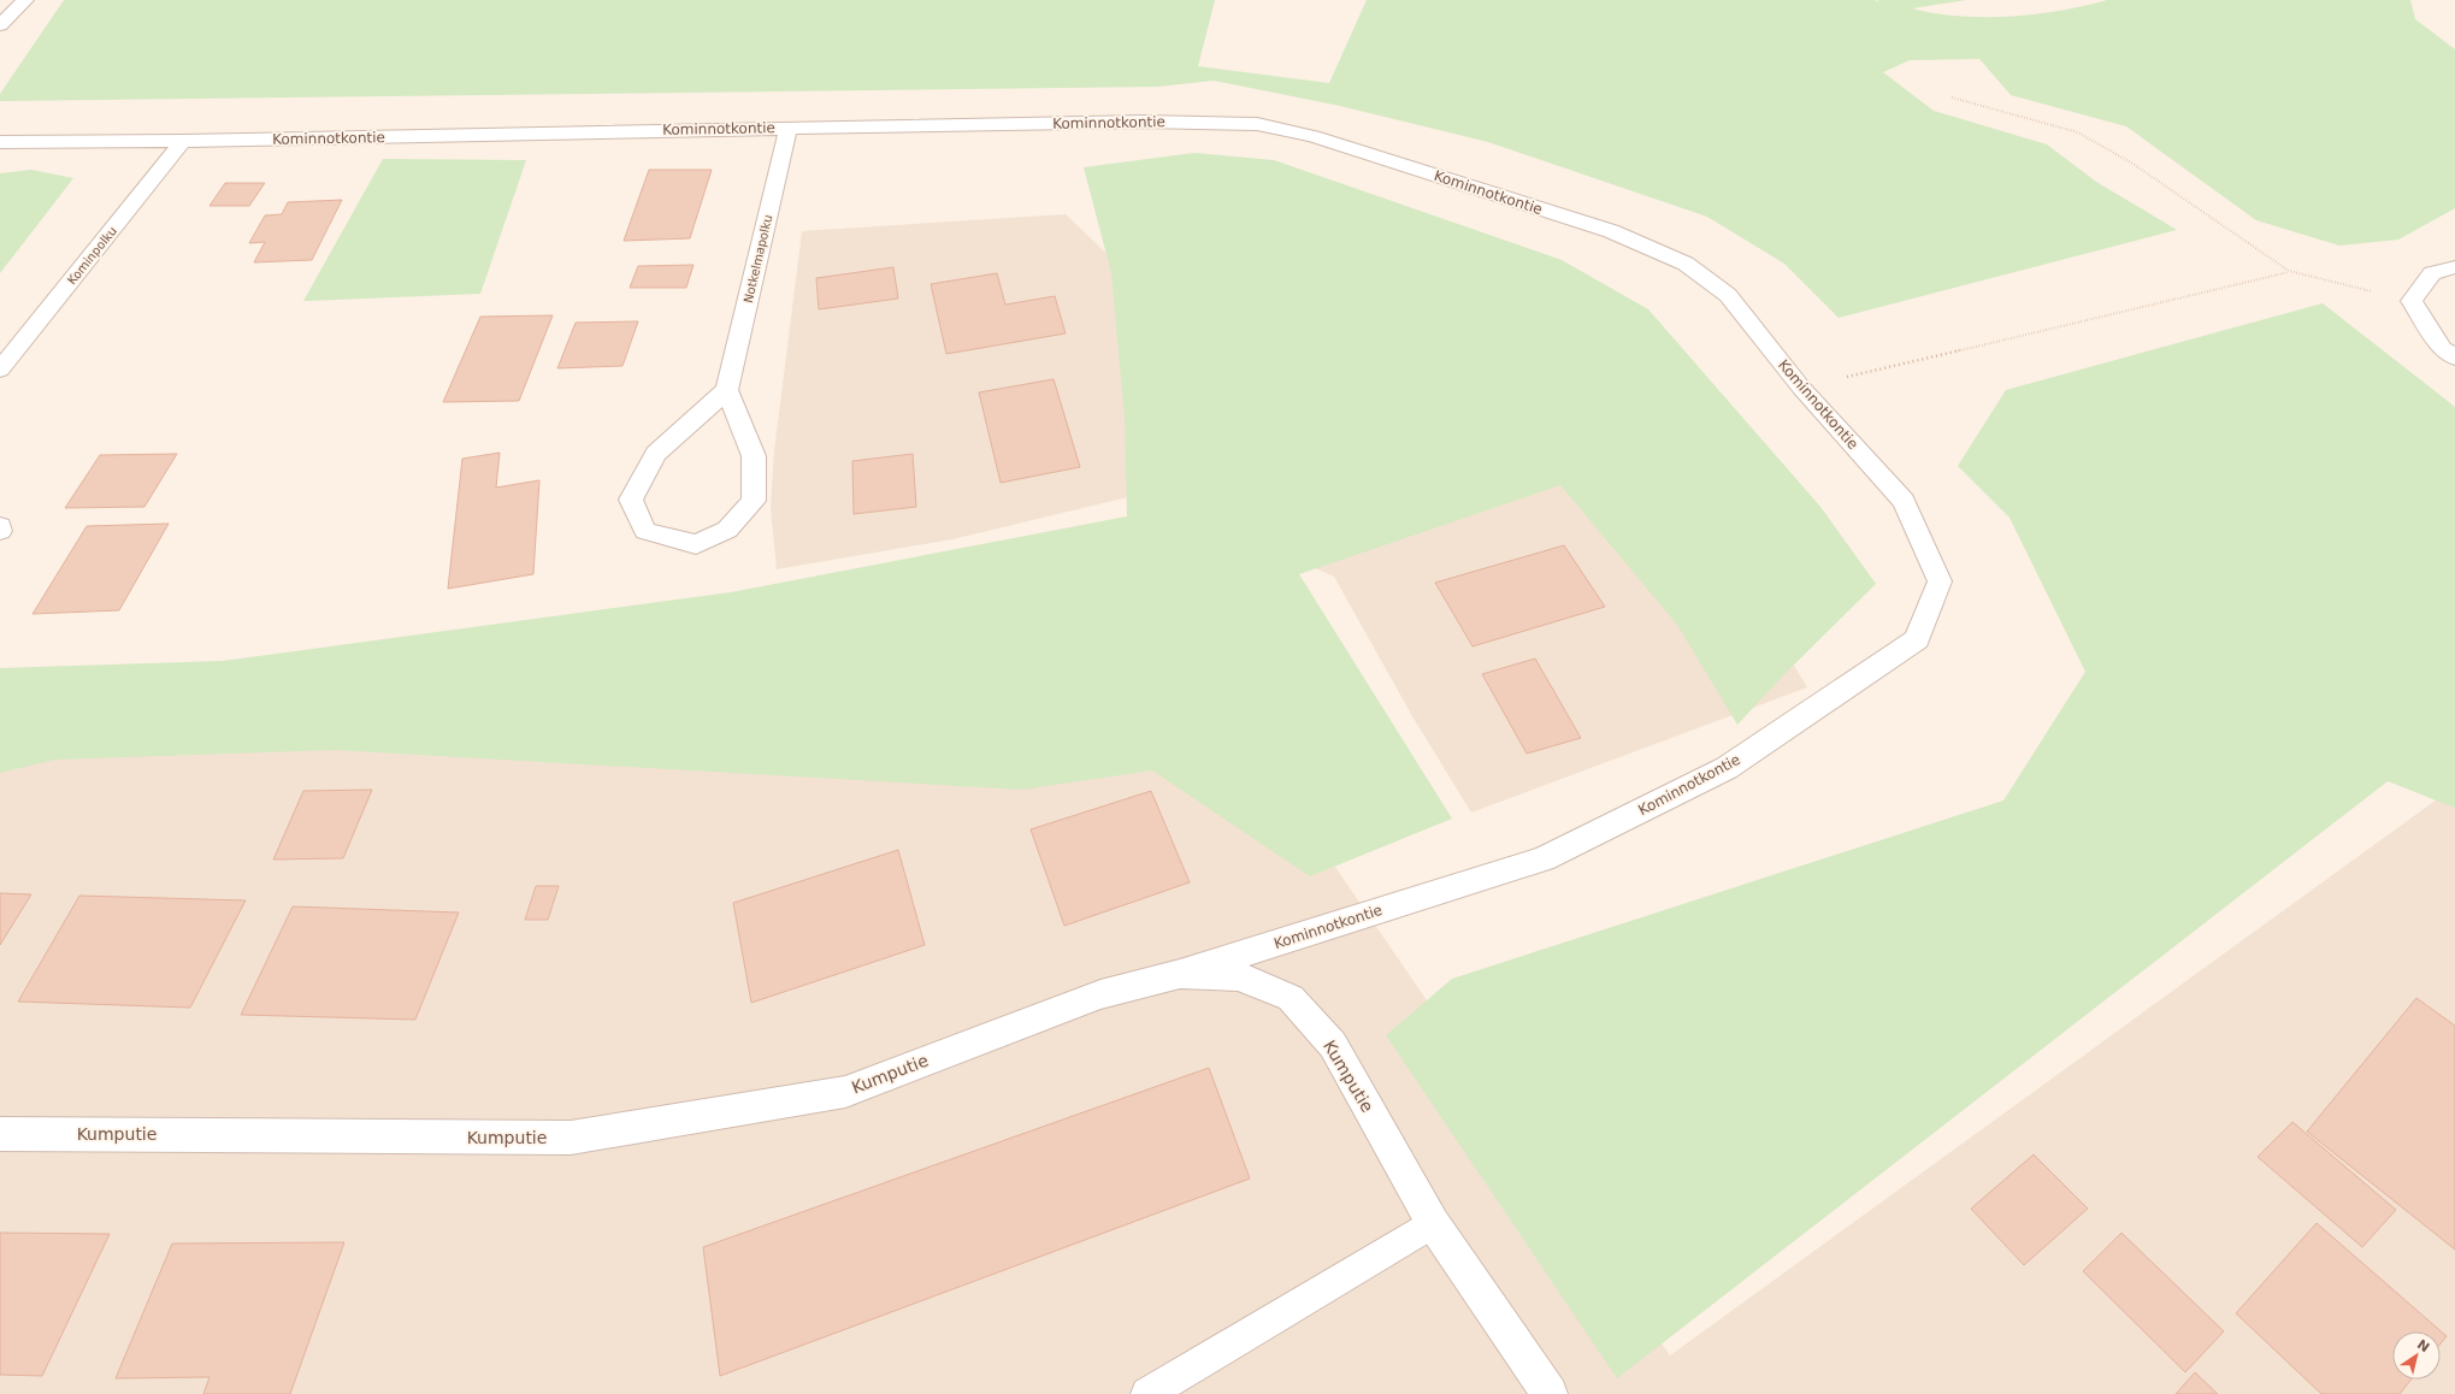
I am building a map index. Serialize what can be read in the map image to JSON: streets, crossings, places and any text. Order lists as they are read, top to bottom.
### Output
{
  "streets": {
    "street": [
      "Kominnotkontie",
      "Kominpolku",
      "Notkelmapolku",
      "Kumputie"
    ]
  },
  "crossings": [
    ["Kominnotkontie", "Kominpolku"],
    ["Kominnotkontie", "Notkelmapolku"],
    ["Kominnotkontie", "Kumputie"]
  ],
  "north": "top right"
}
